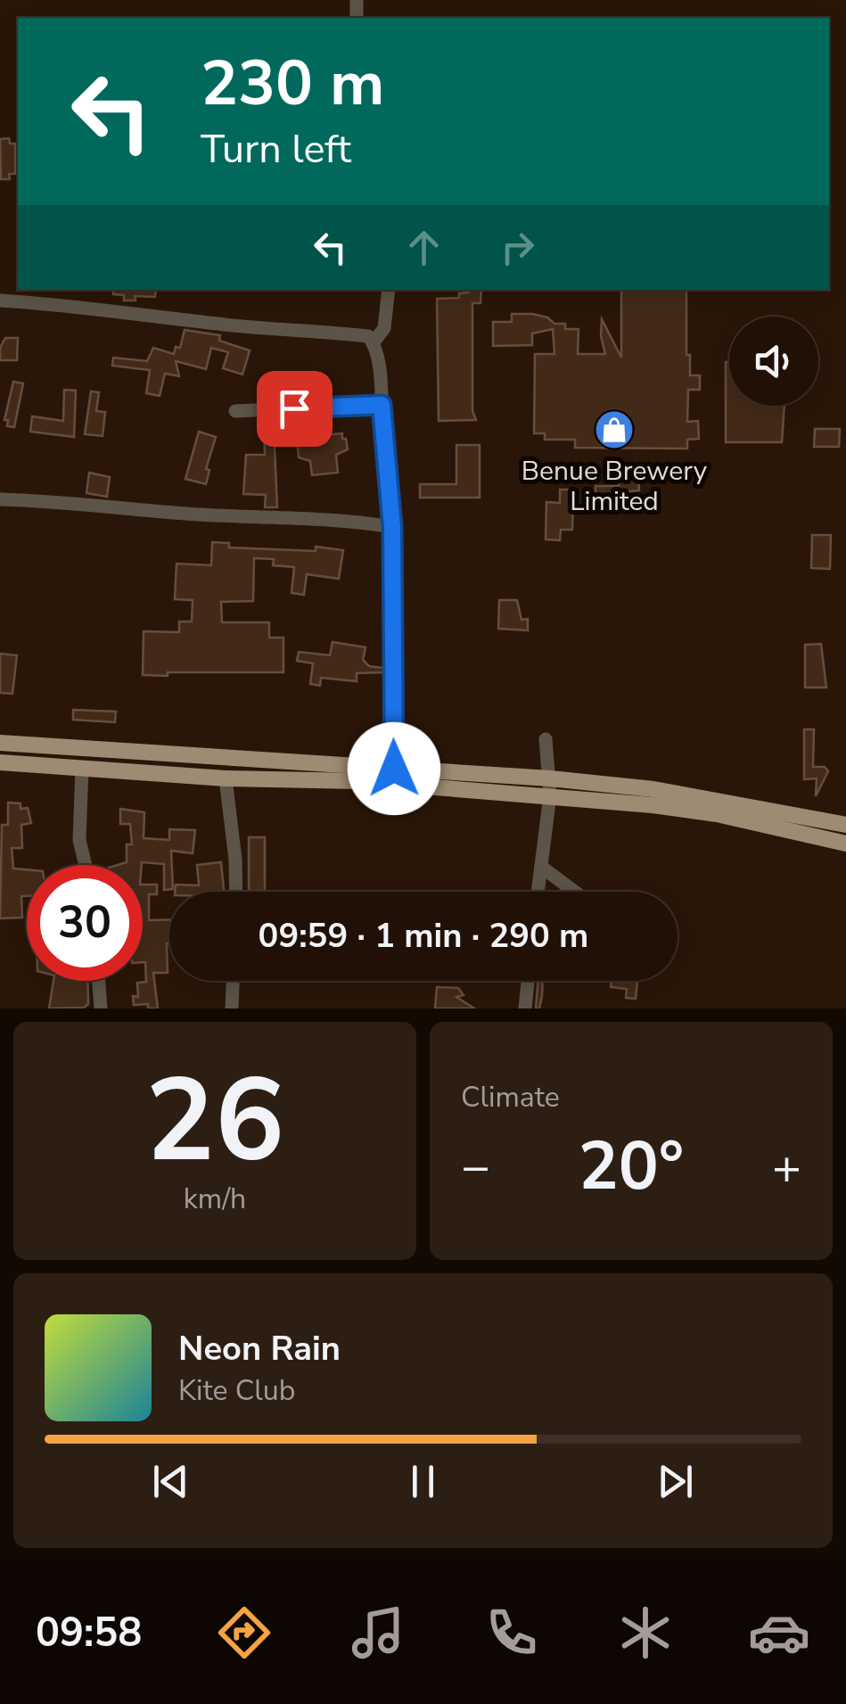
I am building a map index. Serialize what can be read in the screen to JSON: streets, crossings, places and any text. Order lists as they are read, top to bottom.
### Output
{
  "places": {
    "shop": ["Benue Brewery Limited"]
  },
  "page": {
    "turn": ["230 m", "Turn left"],
    "limit": "30",
    "trip": "09:59 · 1 min · 290 m",
    "tile": [
      ["26", "km/h"],
      "Climate"
    ],
    "heat": ["−", "20°", "+"],
    "song": ["Neon Rain", "Kite Club"],
    "tabs": "09:58"
  }
}
